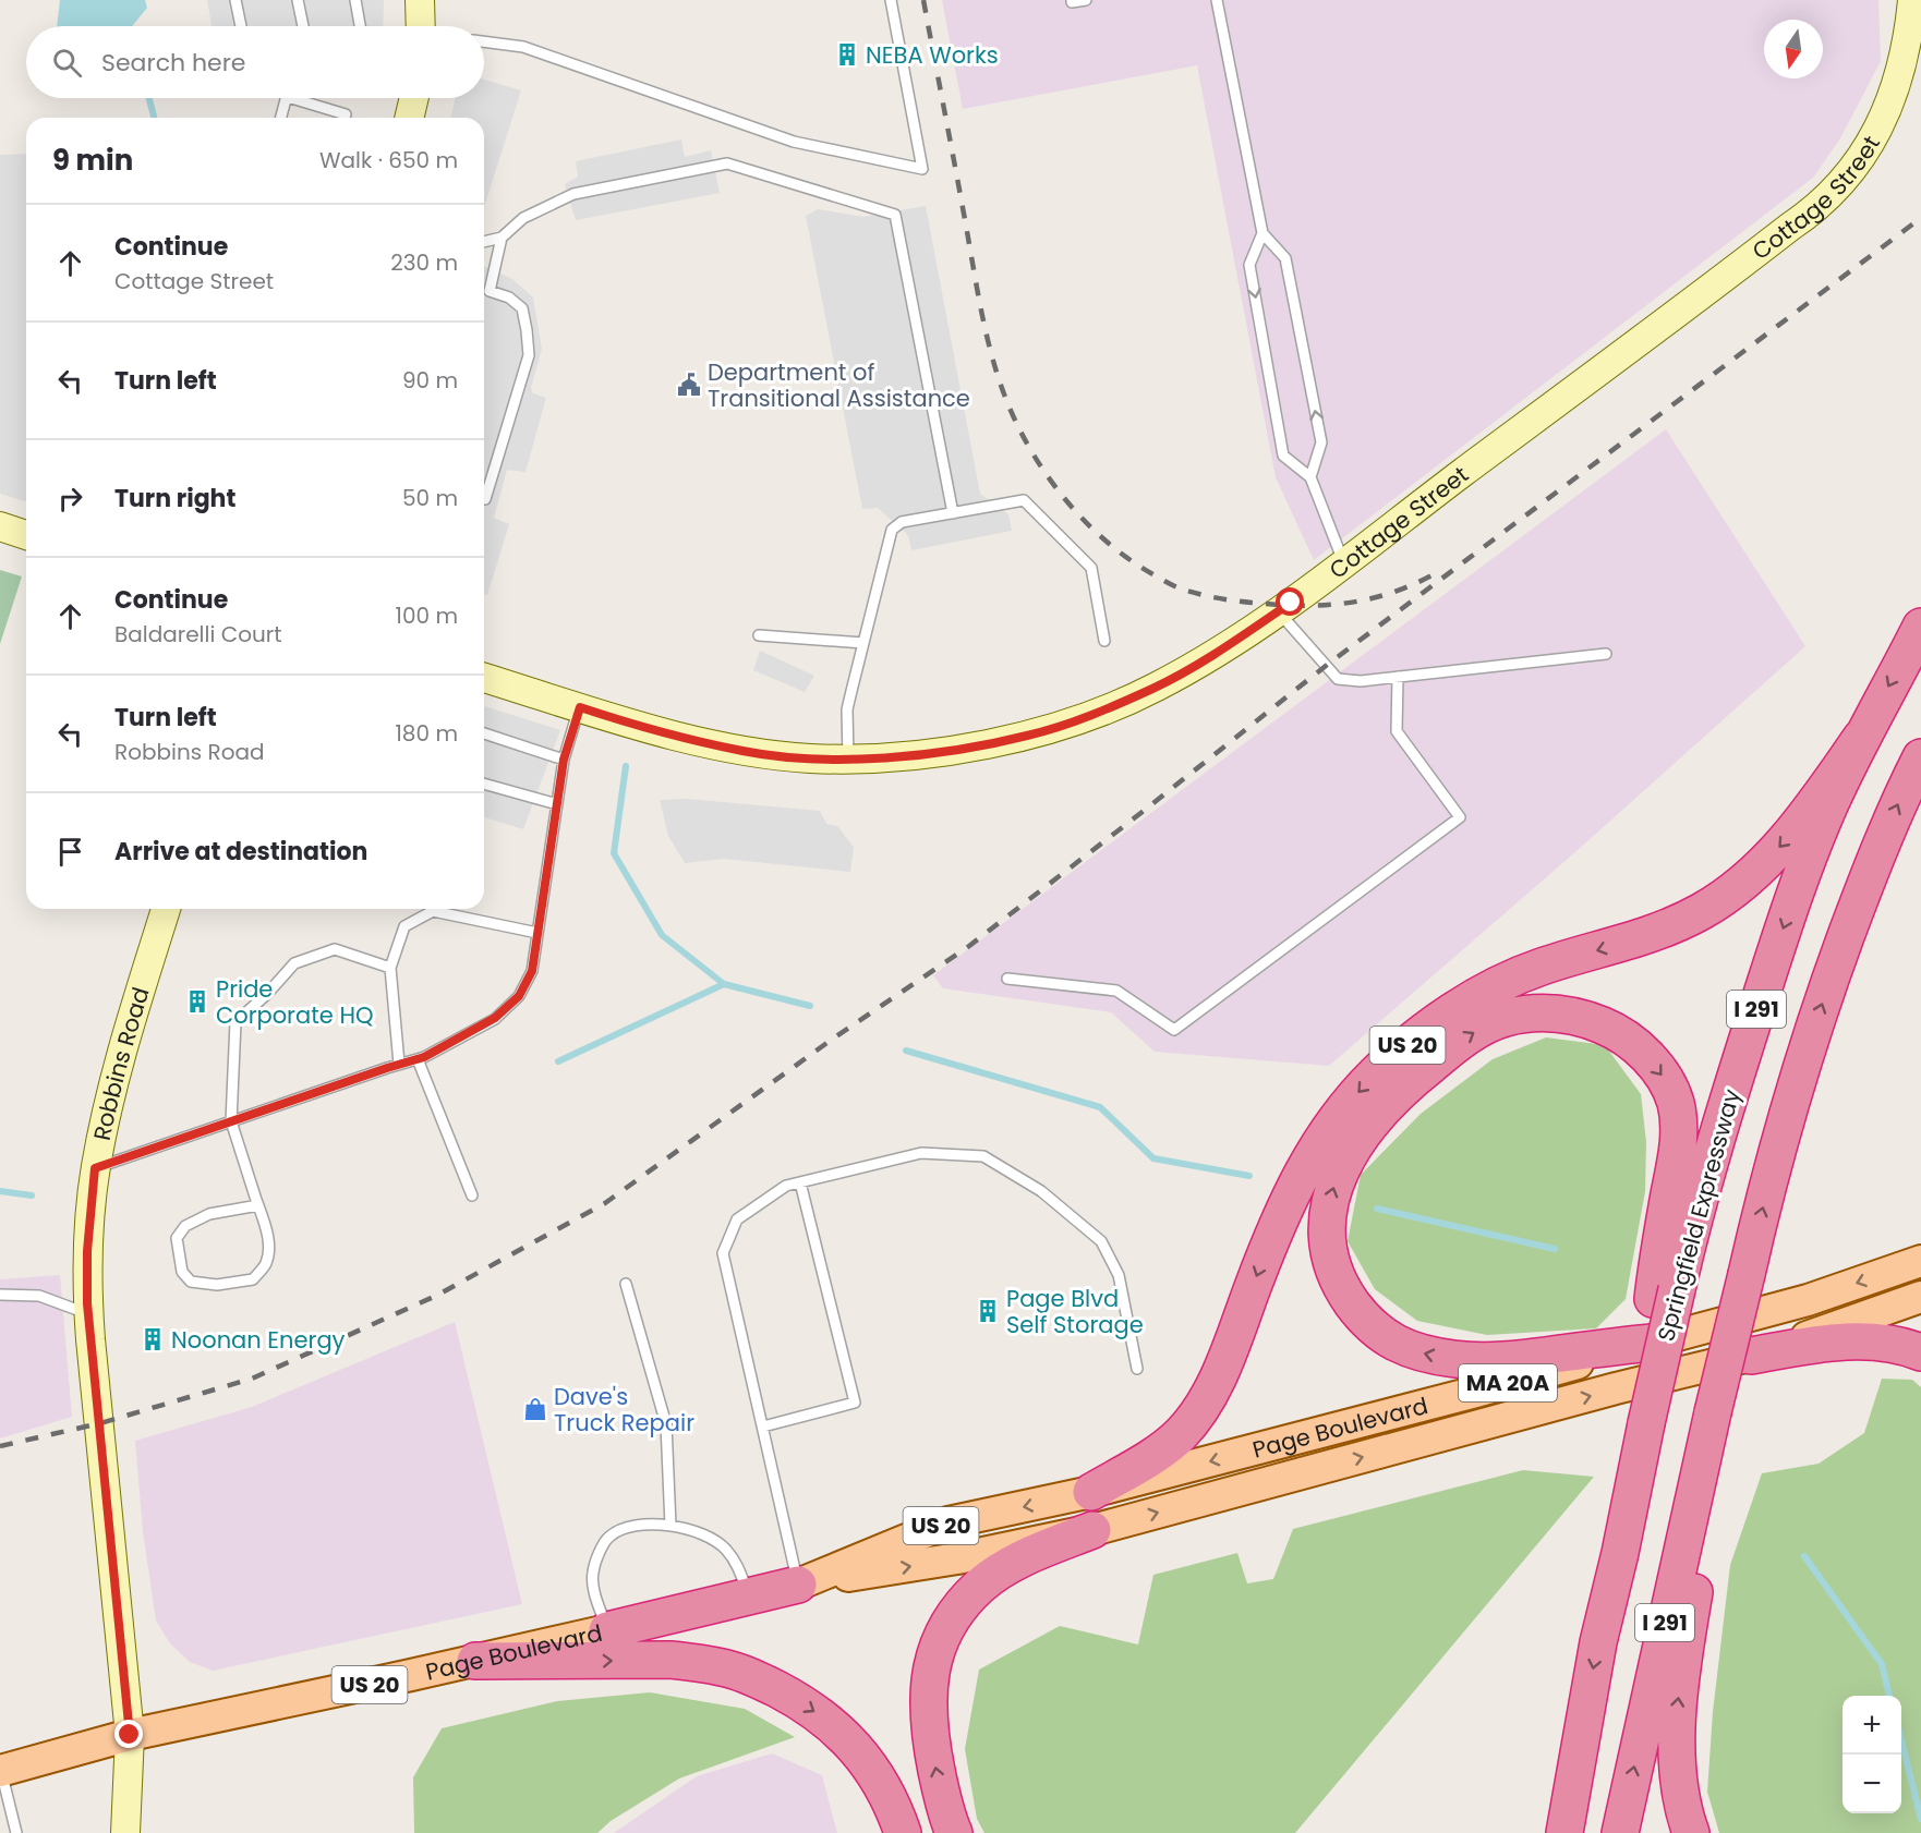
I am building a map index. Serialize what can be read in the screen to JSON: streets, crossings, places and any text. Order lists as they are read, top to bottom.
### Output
{
  "streets": {
    "highway": [
      "I 291",
      "US 20",
      "Springfield Expressway",
      "Page Boulevard"
    ],
    "main road": ["Cottage Street", "Robbins Road", "MA 20A"]
  },
  "crossings": [
    ["US 20", "Springfield Expressway"],
    ["US 20", "Page Boulevard"],
    ["Robbins Road", "Page Boulevard"]
  ],
  "places": {
    "building": [
      "NEBA Works",
      "Pride Corporate HQ",
      "Page Blvd Self Storage",
      "Noonan Energy"
    ],
    "public building": ["Department of Transitional Assistance"],
    "shop": ["Dave's Truck Repair"]
  },
  "north": "bottom",
  "page": {
    "search": "Search here",
    "heading": ["9 min", "Walk · 650 m"],
    "list": [
      ["Continue", "Cottage Street", "230 m"],
      ["Turn left", "90 m"],
      ["Turn right", "50 m"],
      ["Continue", "Baldarelli Court", "100 m"],
      ["Turn left", "Robbins Road", "180 m"],
      "Arrive at destination"
    ],
    "map_buttons": ["+", "−"]
  }
}
